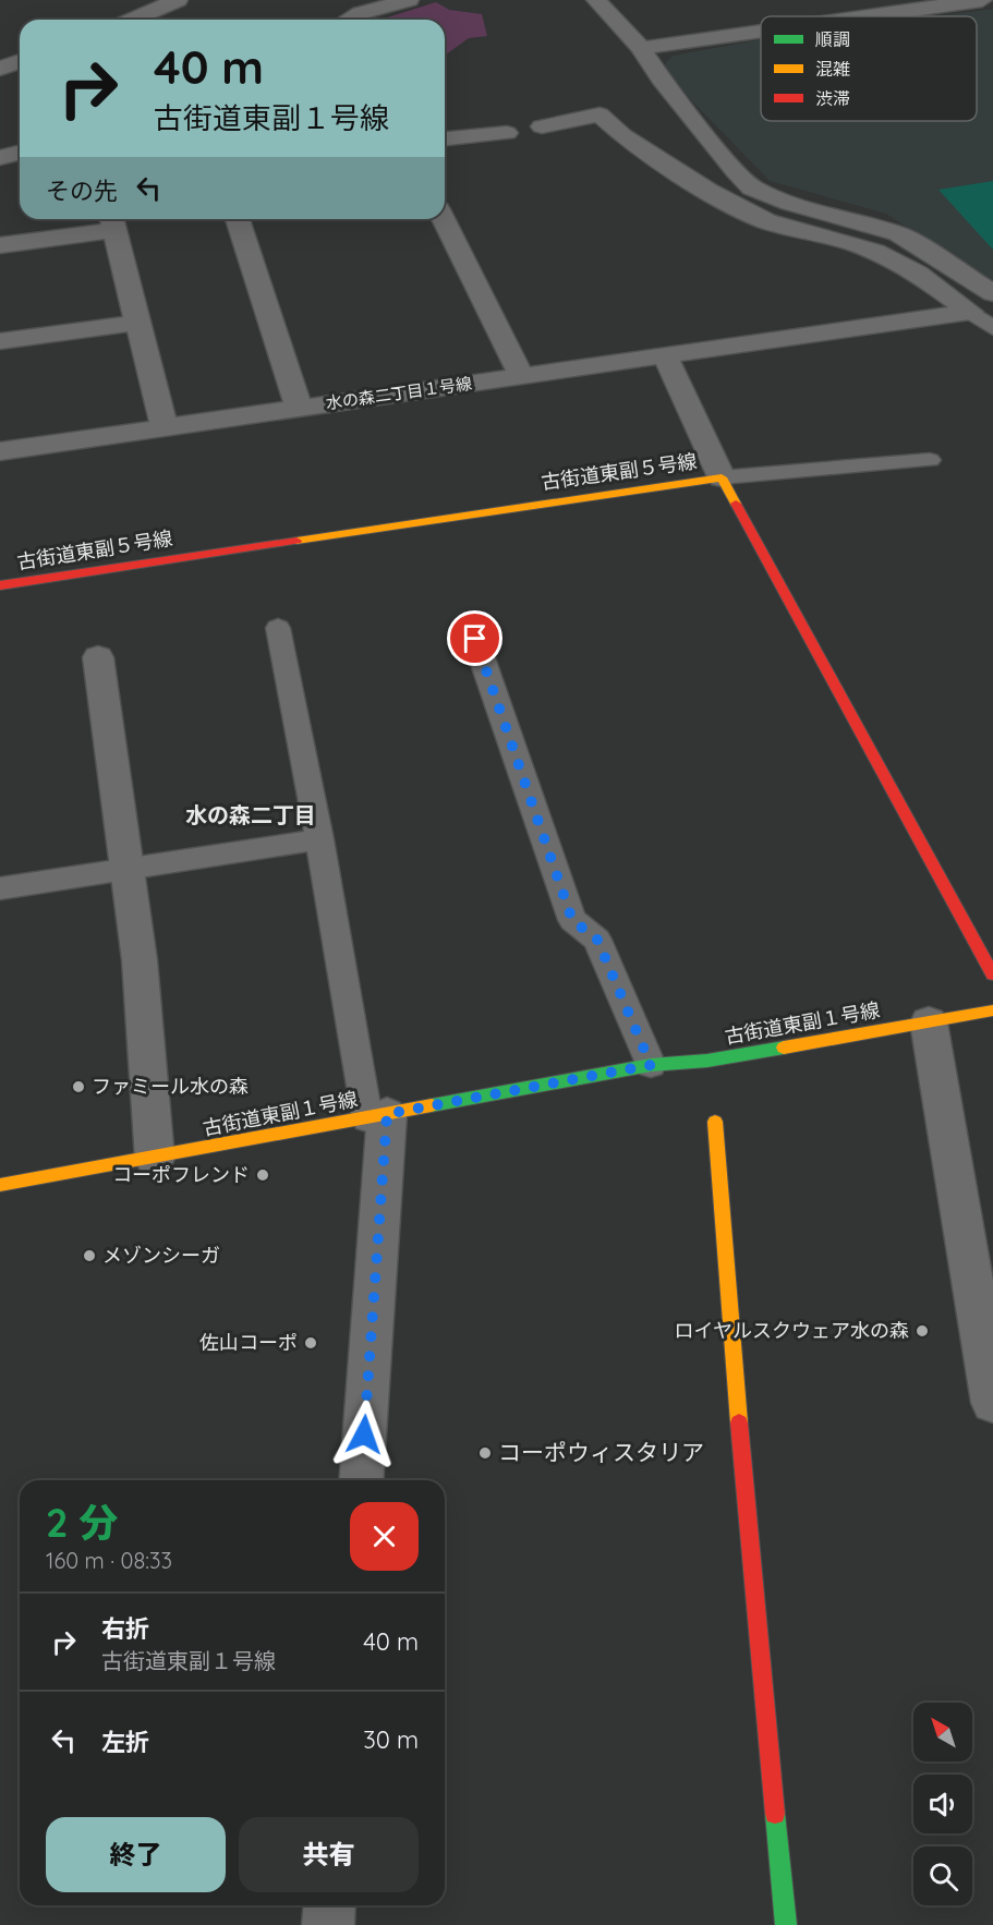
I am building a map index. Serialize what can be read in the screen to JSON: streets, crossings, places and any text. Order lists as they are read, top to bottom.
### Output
{
  "streets": {
    "street": ["水の森二丁目１号線", "古街道東副５号線", "古街道東副１号線"]
  },
  "districts": ["水の森二丁目"],
  "places": [
    "ファミール水の森",
    "コーポフレンド",
    "メゾンシーガ",
    "ロイヤルスクウェア水の森",
    "佐山コーポ",
    "コーポウィスタリア"
  ],
  "legend": ["順調", "混雑", "渋滞"],
  "north": "top left",
  "page": {
    "turn": ["40 m", "古街道東副１号線"],
    "then": "その先",
    "heading": ["2 分", "160 m · 08:33"],
    "list": [
      {
        "name": "右折",
        "note": "古街道東副１号線",
        "value": "40 m"
      },
      {
        "name": "左折",
        "value": "30 m"
      }
    ],
    "buttons": ["終了", "共有"]
  }
}
